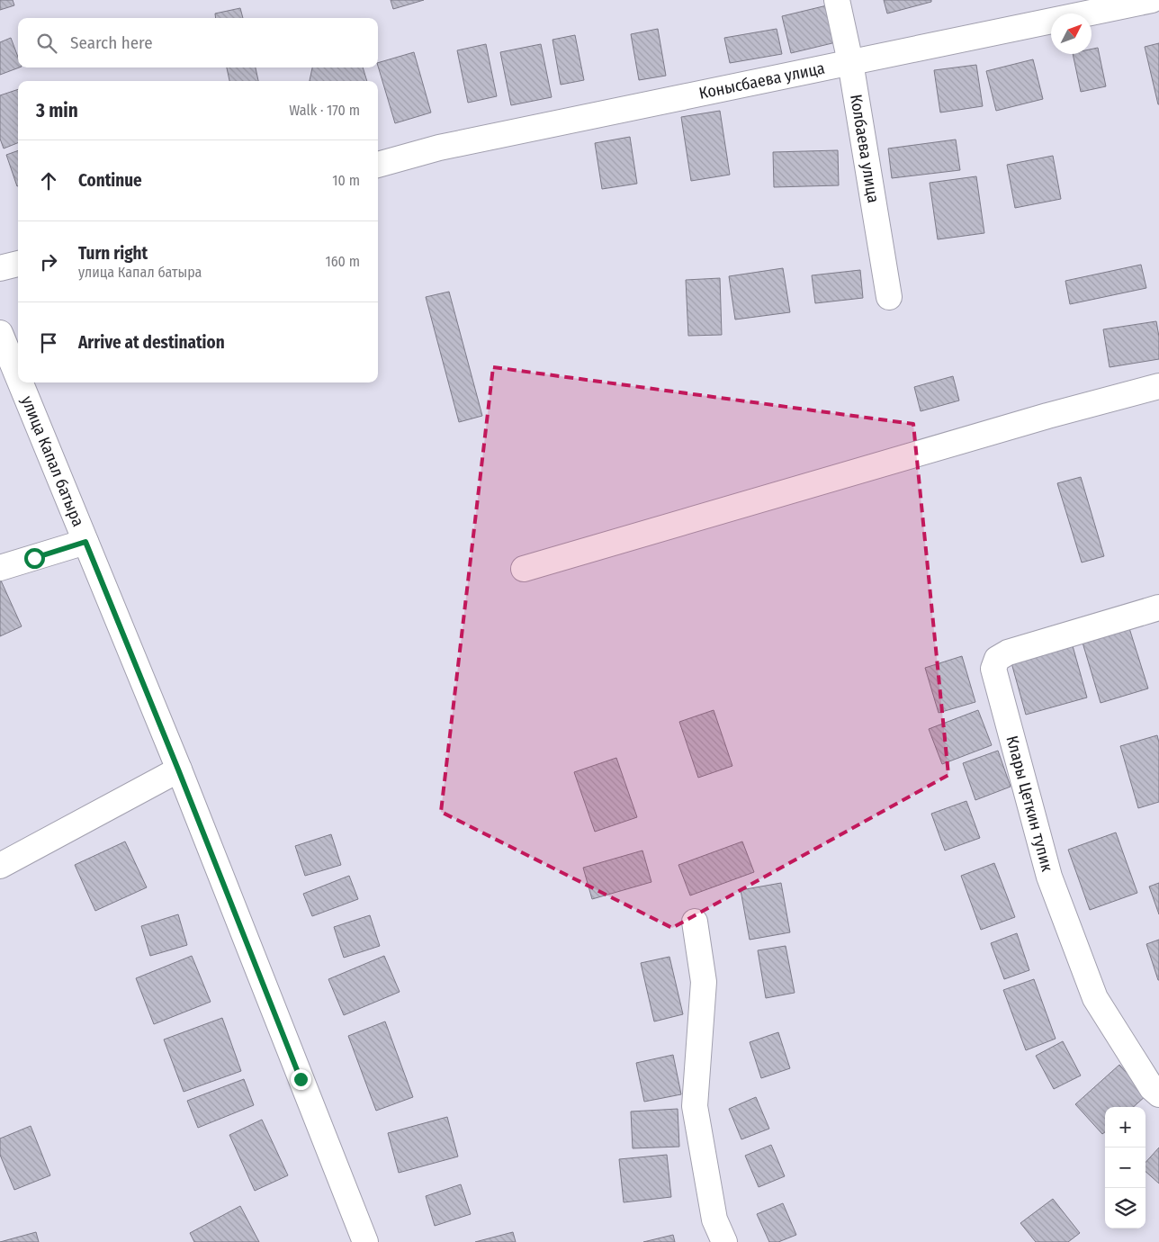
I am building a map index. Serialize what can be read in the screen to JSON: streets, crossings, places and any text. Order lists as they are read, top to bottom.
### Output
{
  "streets": {
    "street": [
      "Конысбаева улица",
      "Колбаева улица",
      "улица Капал батыра",
      "Клары Цеткин тупик"
    ]
  },
  "crossings": [
    ["Конысбаева улица", "Колбаева улица"]
  ],
  "north": "top right",
  "page": {
    "search": "Search here",
    "heading": ["3 min", "Walk · 170 m"],
    "list": [
      ["Continue", "10 m"],
      ["Turn right", "улица Капал батыра", "160 m"],
      "Arrive at destination"
    ],
    "map_buttons": ["+", "−"]
  }
}
